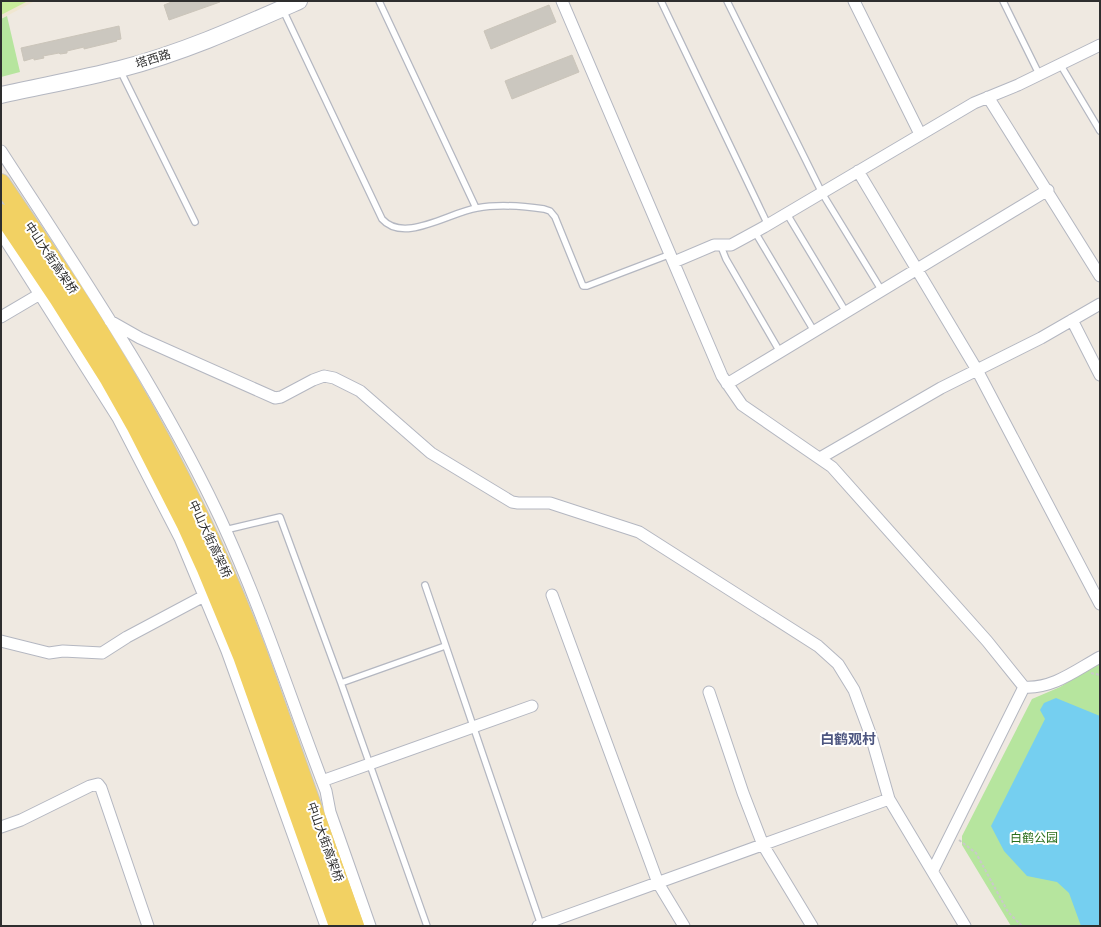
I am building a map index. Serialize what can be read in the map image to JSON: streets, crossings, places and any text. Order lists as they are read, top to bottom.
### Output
{
  "streets": {
    "main road": ["中山大街高架桥"],
    "street": ["塔西路"]
  },
  "districts": ["白鹤观村"],
  "parks": ["白鹤公园"]
}
